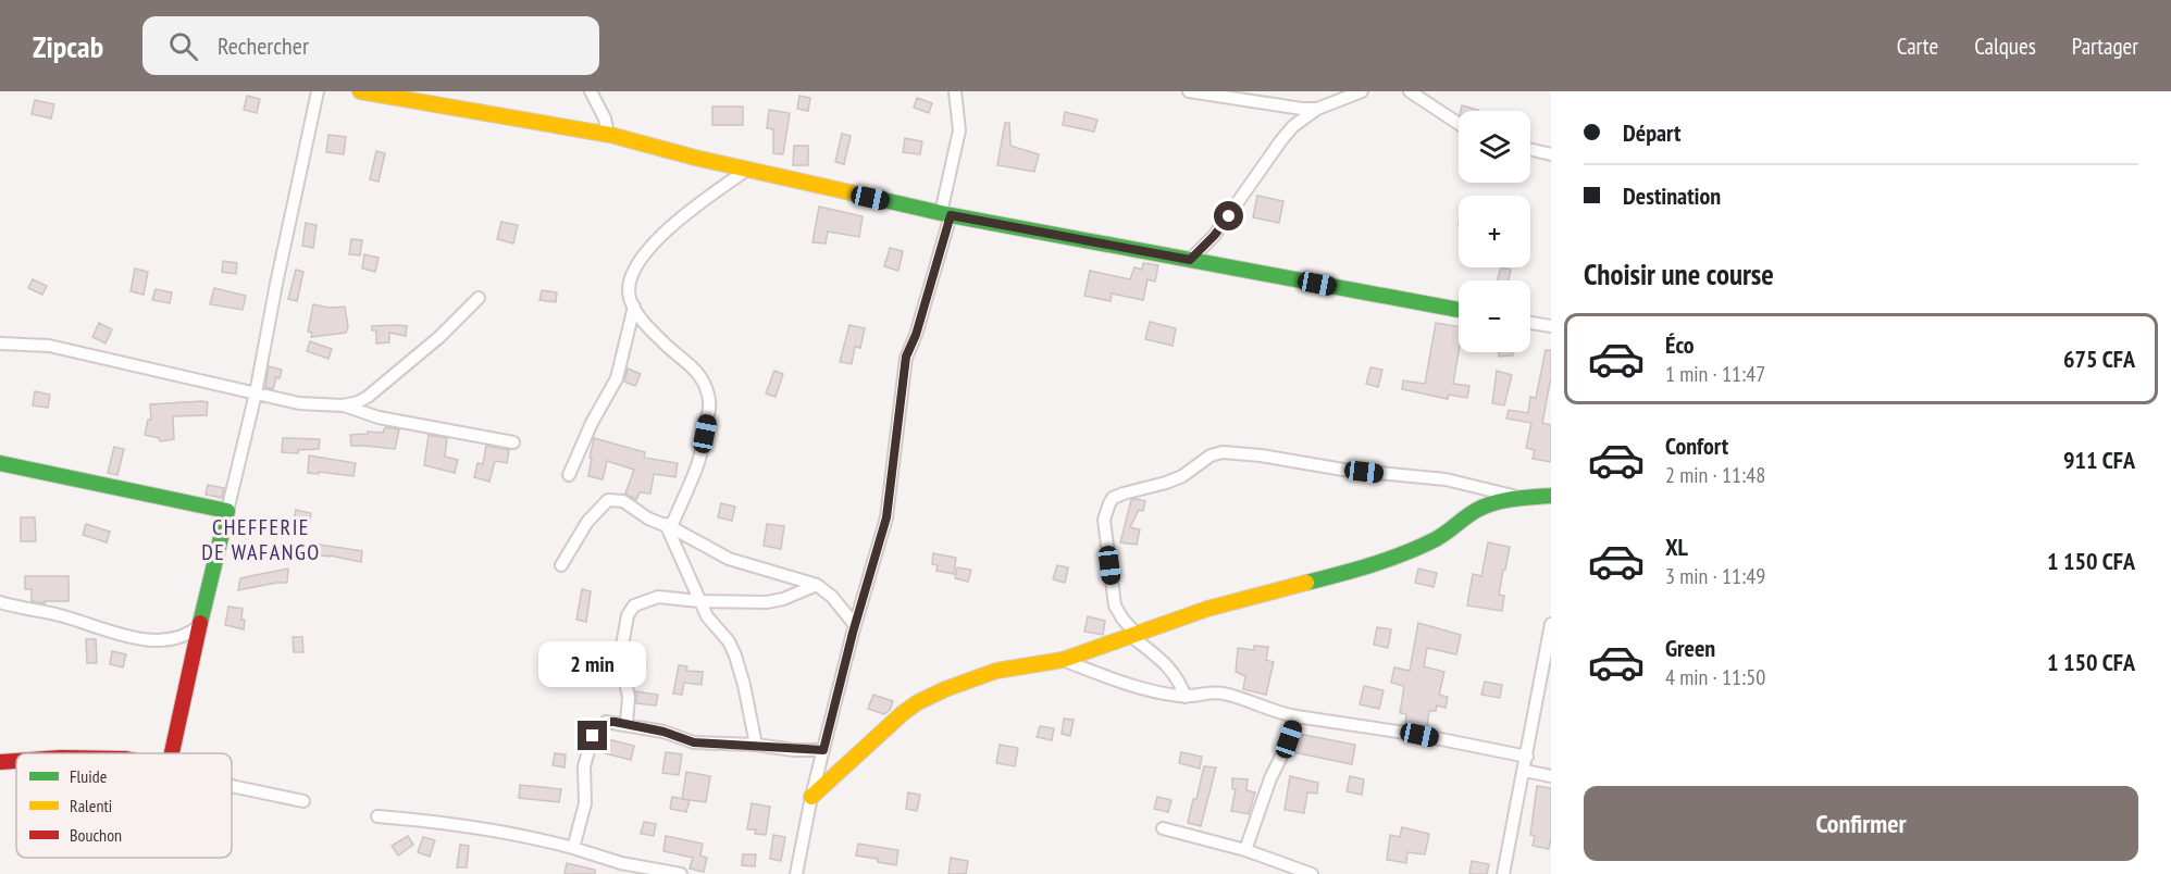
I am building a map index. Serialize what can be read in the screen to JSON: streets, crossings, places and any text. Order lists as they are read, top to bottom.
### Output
{
  "districts": ["CHEFFERIE DE WAFANGO"],
  "legend": ["Fluide", "Ralenti", "Bouchon"],
  "page": {
    "header": "Zipcab",
    "search": "Rechercher",
    "nav": ["Carte", "Calques", "Partager"],
    "banner": ["Départ", "Destination"],
    "map_buttons": ["+", "−"],
    "heading": "Choisir une course",
    "list": [
      {
        "name": "Éco",
        "note": "1 min · 11:47",
        "value": "675 CFA"
      },
      {
        "name": "Confort",
        "note": "2 min · 11:48",
        "value": "911 CFA"
      },
      {
        "name": "XL",
        "note": "3 min · 11:49",
        "value": "1 150 CFA"
      },
      {
        "name": "Green",
        "note": "4 min · 11:50",
        "value": "1 150 CFA"
      }
    ],
    "bubble": "2 min",
    "buttons": "Confirmer"
  }
}
